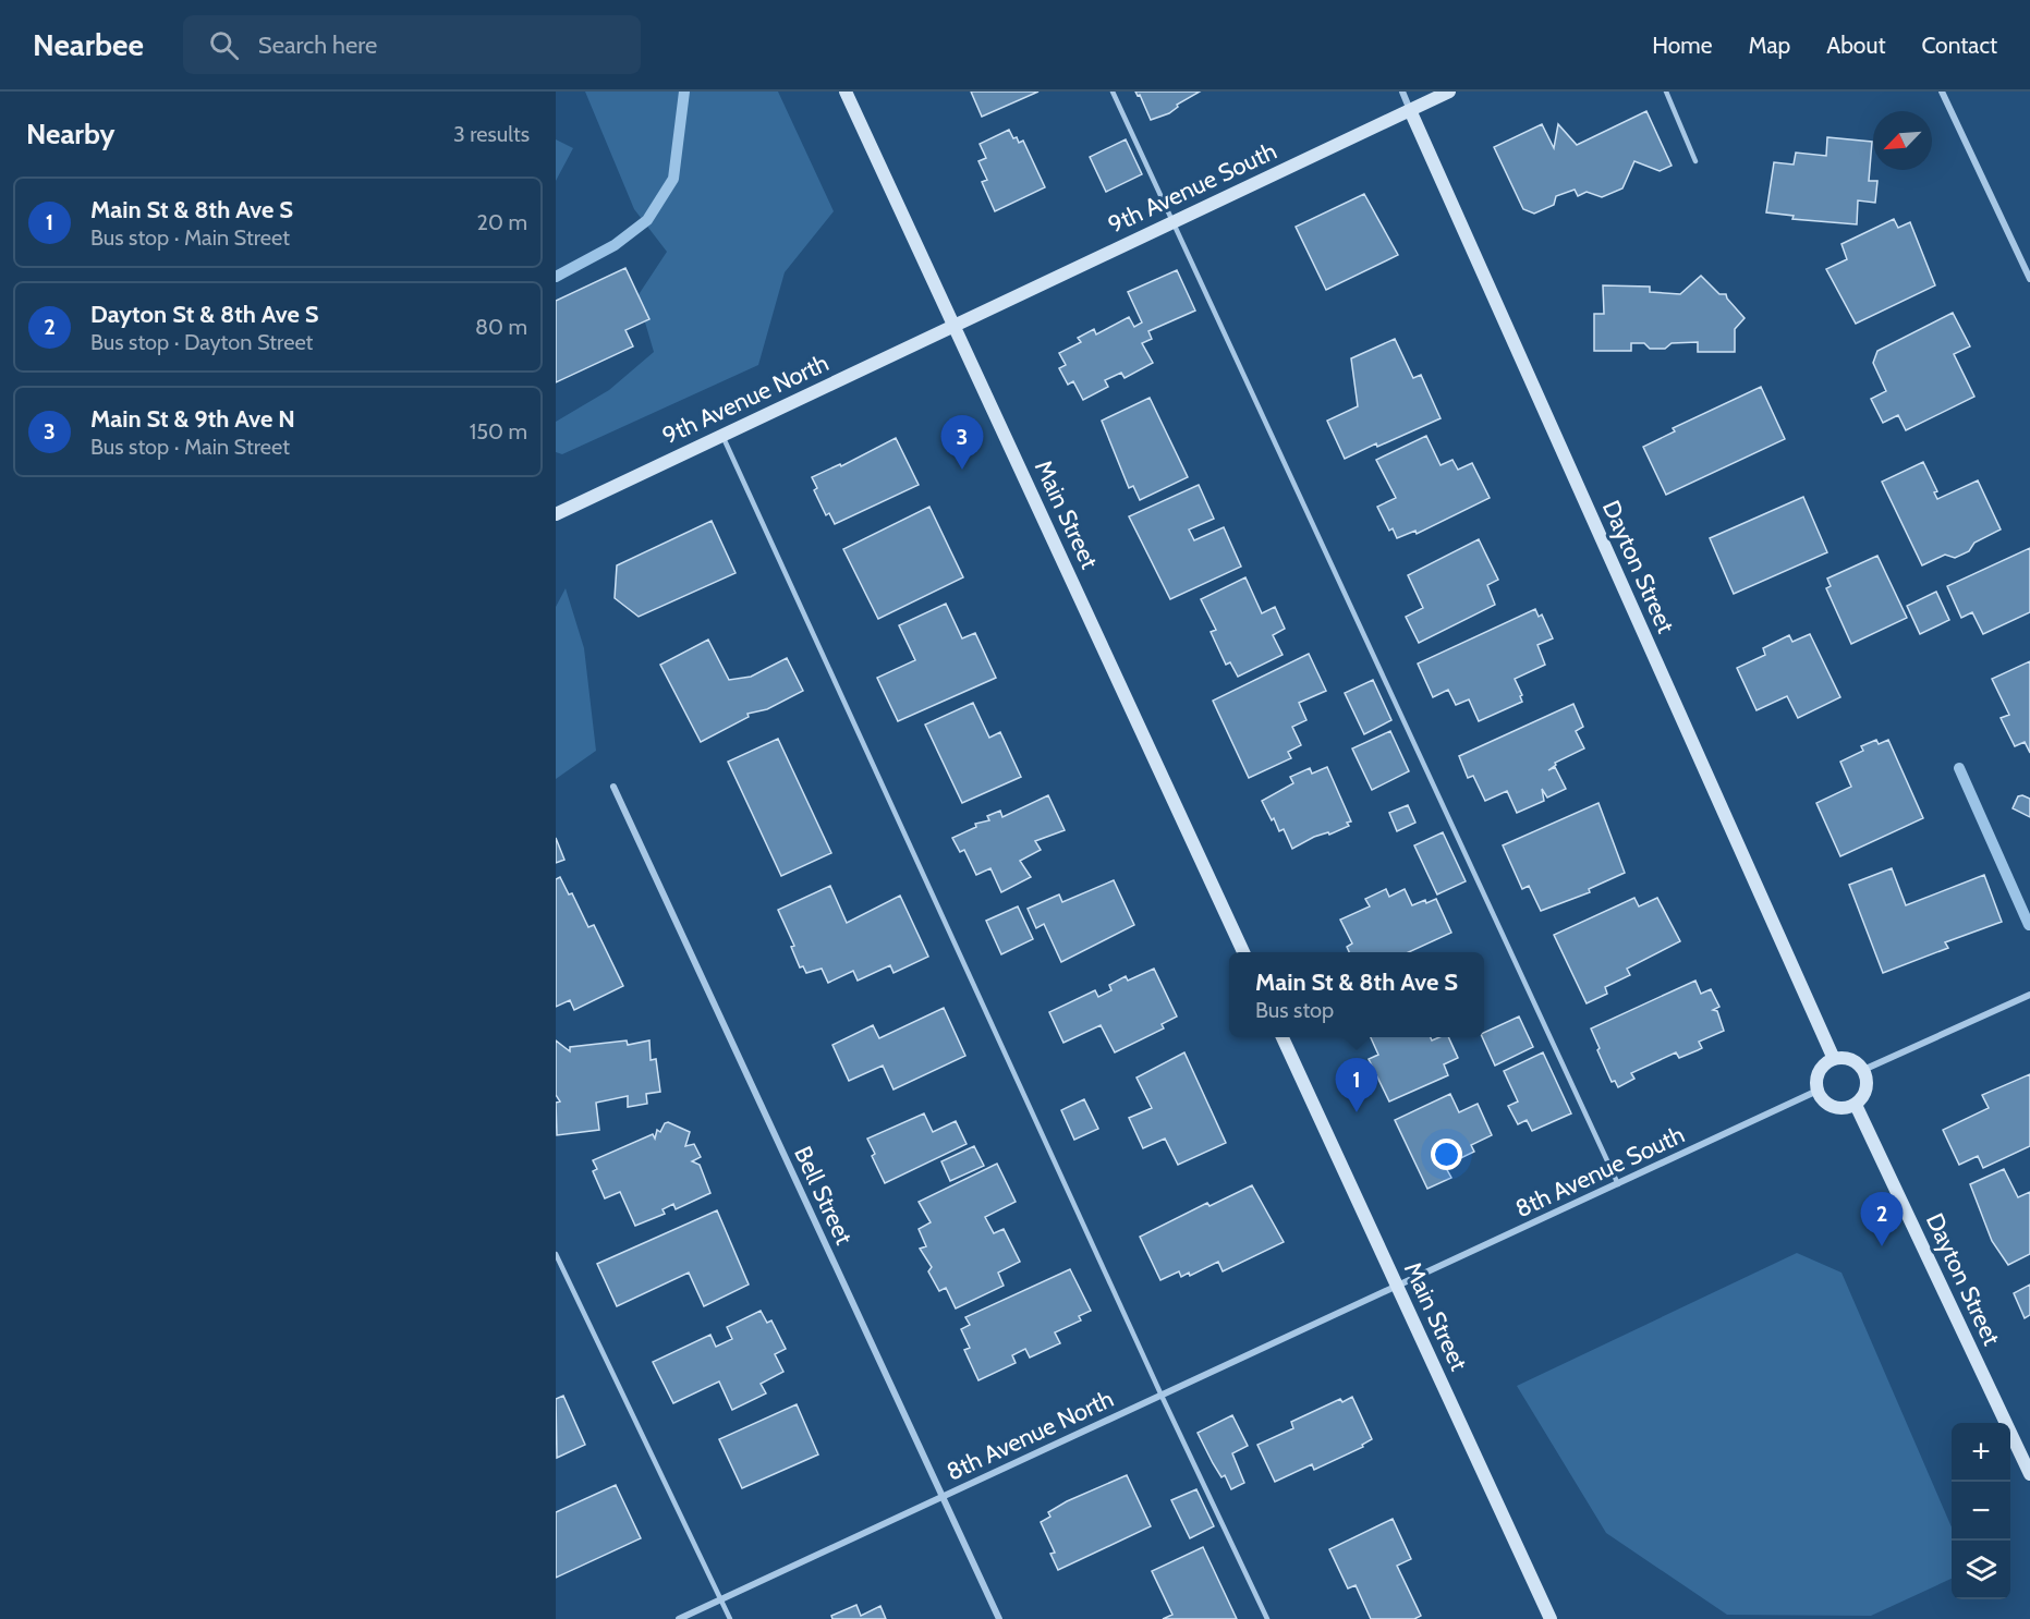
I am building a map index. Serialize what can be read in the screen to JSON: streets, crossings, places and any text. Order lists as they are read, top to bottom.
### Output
{
  "streets": {
    "main road": [
      "9th Avenue South",
      "9th Avenue North",
      "Main Street",
      "Dayton Street"
    ],
    "street": ["8th Avenue South", "Bell Street", "8th Avenue North"]
  },
  "crossings": [
    ["9th Avenue South", "9th Avenue North"],
    ["9th Avenue South", "Main Street"],
    ["9th Avenue South", "Dayton Street"],
    ["9th Avenue North", "Main Street"],
    ["Main Street", "8th Avenue South"],
    ["Main Street", "8th Avenue North"],
    ["Dayton Street", "8th Avenue South"],
    ["8th Avenue South", "8th Avenue North"],
    ["Bell Street", "8th Avenue North"]
  ],
  "north": "bottom left",
  "page": {
    "header": "Nearbee",
    "search": "Search here",
    "nav": [
      "Home",
      "Map",
      "About",
      "Contact"
    ],
    "heading": ["Nearby", "3 results"],
    "list": [
      {
        "mark": "1",
        "name": "Main St & 8th Ave S",
        "note": "Bus stop · Main Street",
        "value": "20 m"
      },
      {
        "mark": "2",
        "name": "Dayton St & 8th Ave S",
        "note": "Bus stop · Dayton Street",
        "value": "80 m"
      },
      {
        "mark": "3",
        "name": "Main St & 9th Ave N",
        "note": "Bus stop · Main Street",
        "value": "150 m"
      }
    ],
    "pins": ["3", "1", "2"],
    "popup": ["Main St & 8th Ave S", "Bus stop"],
    "map_buttons": ["+", "−"]
  }
}
